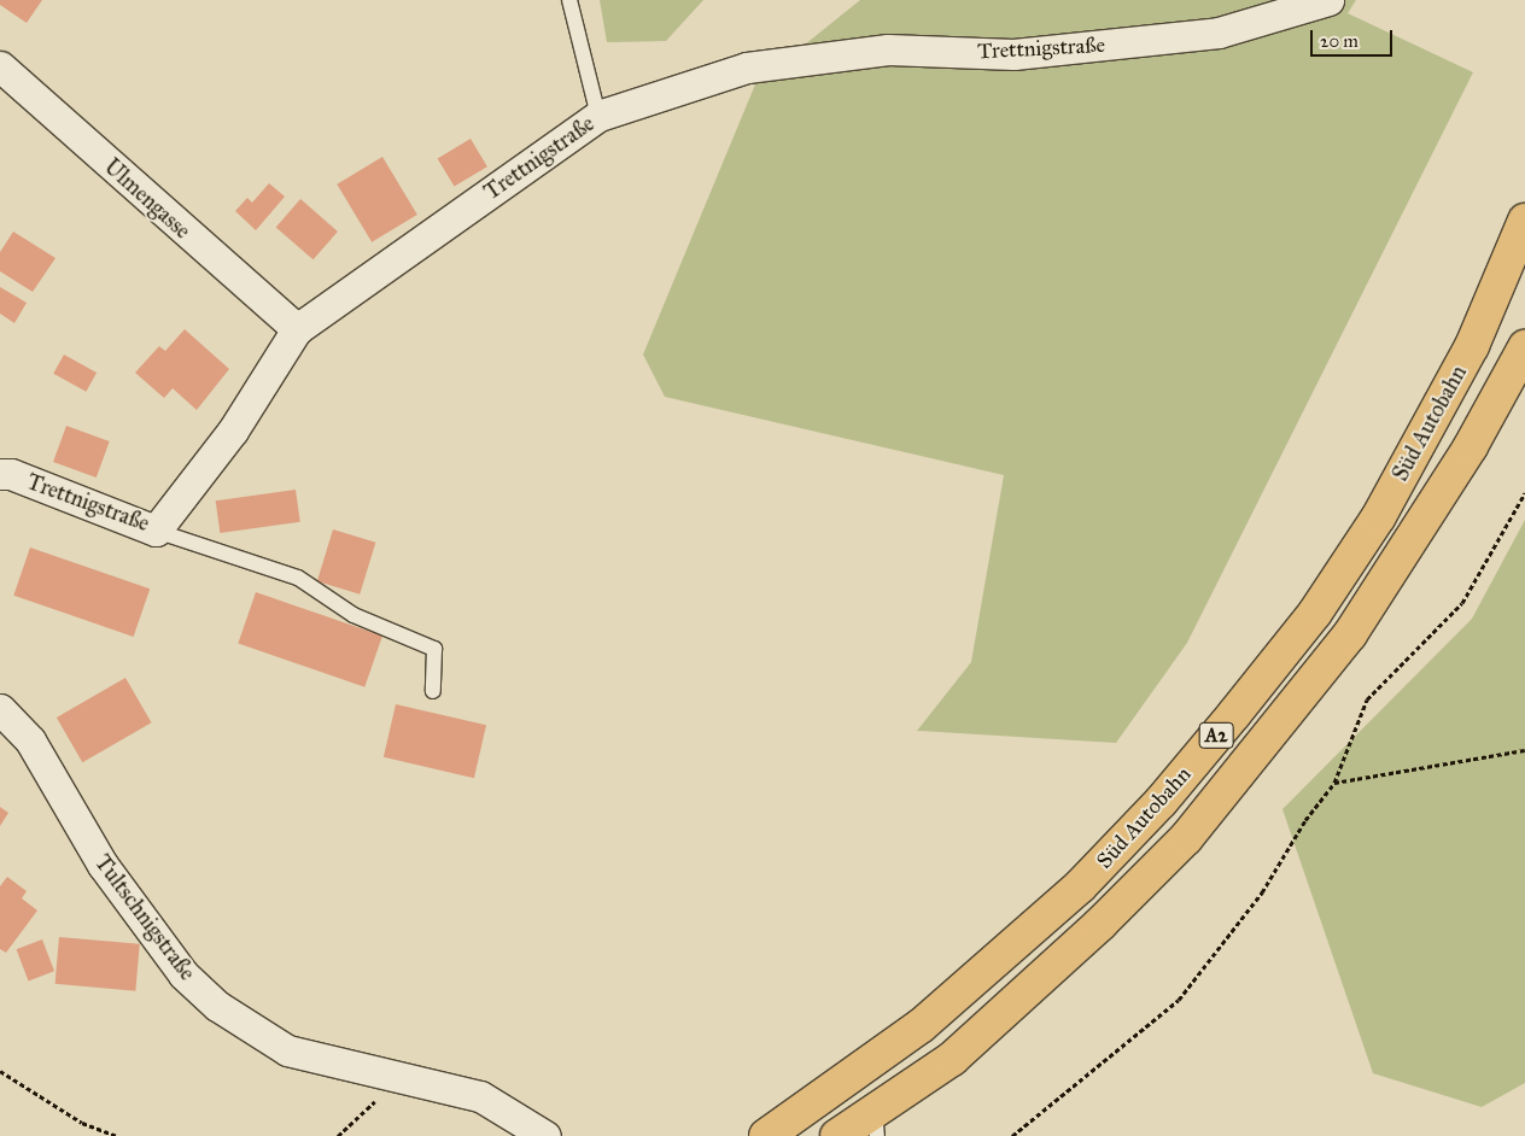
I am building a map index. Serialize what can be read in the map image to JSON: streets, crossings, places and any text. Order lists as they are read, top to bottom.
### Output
{
  "streets": {
    "highway": ["Süd Autobahn", "A2"],
    "street": ["Trettnigstraße", "Ulmengasse", "Tultschnigstraße"]
  },
  "crossings": [
    ["Trettnigstraße", "Ulmengasse"]
  ],
  "scale_bar": "20 m"
}
